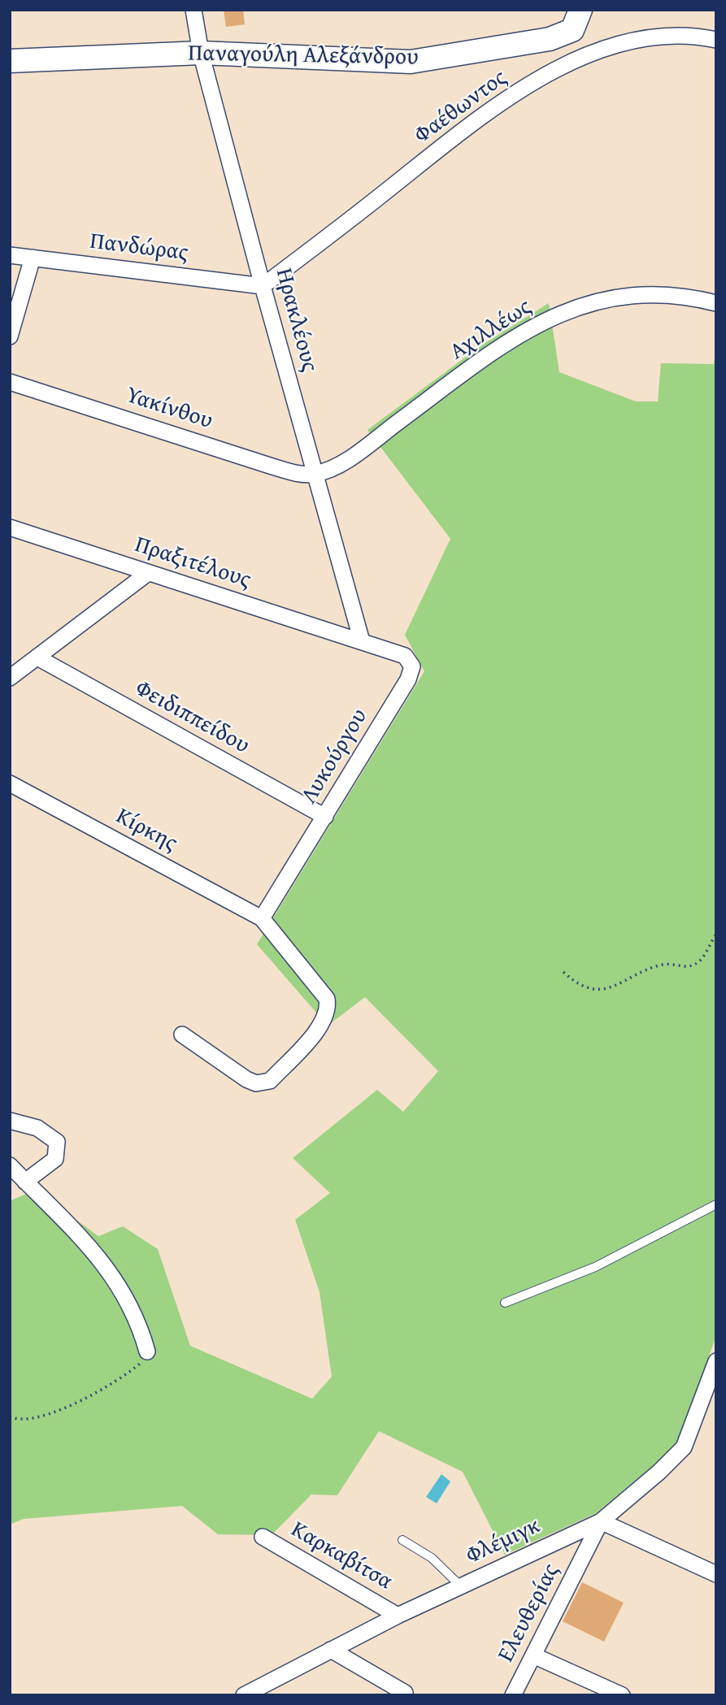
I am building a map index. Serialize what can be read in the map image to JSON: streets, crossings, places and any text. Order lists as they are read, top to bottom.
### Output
{
  "streets": {
    "street": [
      "Παναγούλη Αλεξάνδρου",
      "Φαέθωντος",
      "Πανδώρας",
      "Ηρακλέους",
      "Αχιλλέως",
      "Υακίνθου",
      "Πραξιτέλους",
      "Φειδιππείδου",
      "Λυκούργου",
      "Κίρκης",
      "Φλέμιγκ",
      "Καρκαβίτσα",
      "Ελευθερίας"
    ]
  },
  "crossings": [
    ["Παναγούλη Αλεξάνδρου", "Ηρακλέους"],
    ["Φαέθωντος", "Πανδώρας"],
    ["Φαέθωντος", "Ηρακλέους"],
    ["Πανδώρας", "Ηρακλέους"],
    ["Ηρακλέους", "Αχιλλέως"],
    ["Ηρακλέους", "Υακίνθου"],
    ["Ηρακλέους", "Πραξιτέλους"],
    ["Ηρακλέους", "Λυκούργου"],
    ["Αχιλλέως", "Υακίνθου"],
    ["Πραξιτέλους", "Λυκούργου"],
    ["Φειδιππείδου", "Λυκούργου"],
    ["Λυκούργου", "Κίρκης"],
    ["Φλέμιγκ", "Καρκαβίτσα"],
    ["Φλέμιγκ", "Ελευθερίας"]
  ]
}
